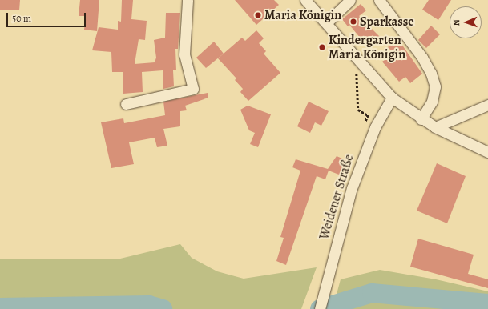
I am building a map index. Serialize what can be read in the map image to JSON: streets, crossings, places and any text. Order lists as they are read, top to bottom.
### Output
{
  "streets": {
    "street": ["Weidener Straße"]
  },
  "places": ["Maria Königin", "Sparkasse", "Kindergarten Maria Königin"],
  "scale_bar": "50 m",
  "north": "left"
}
